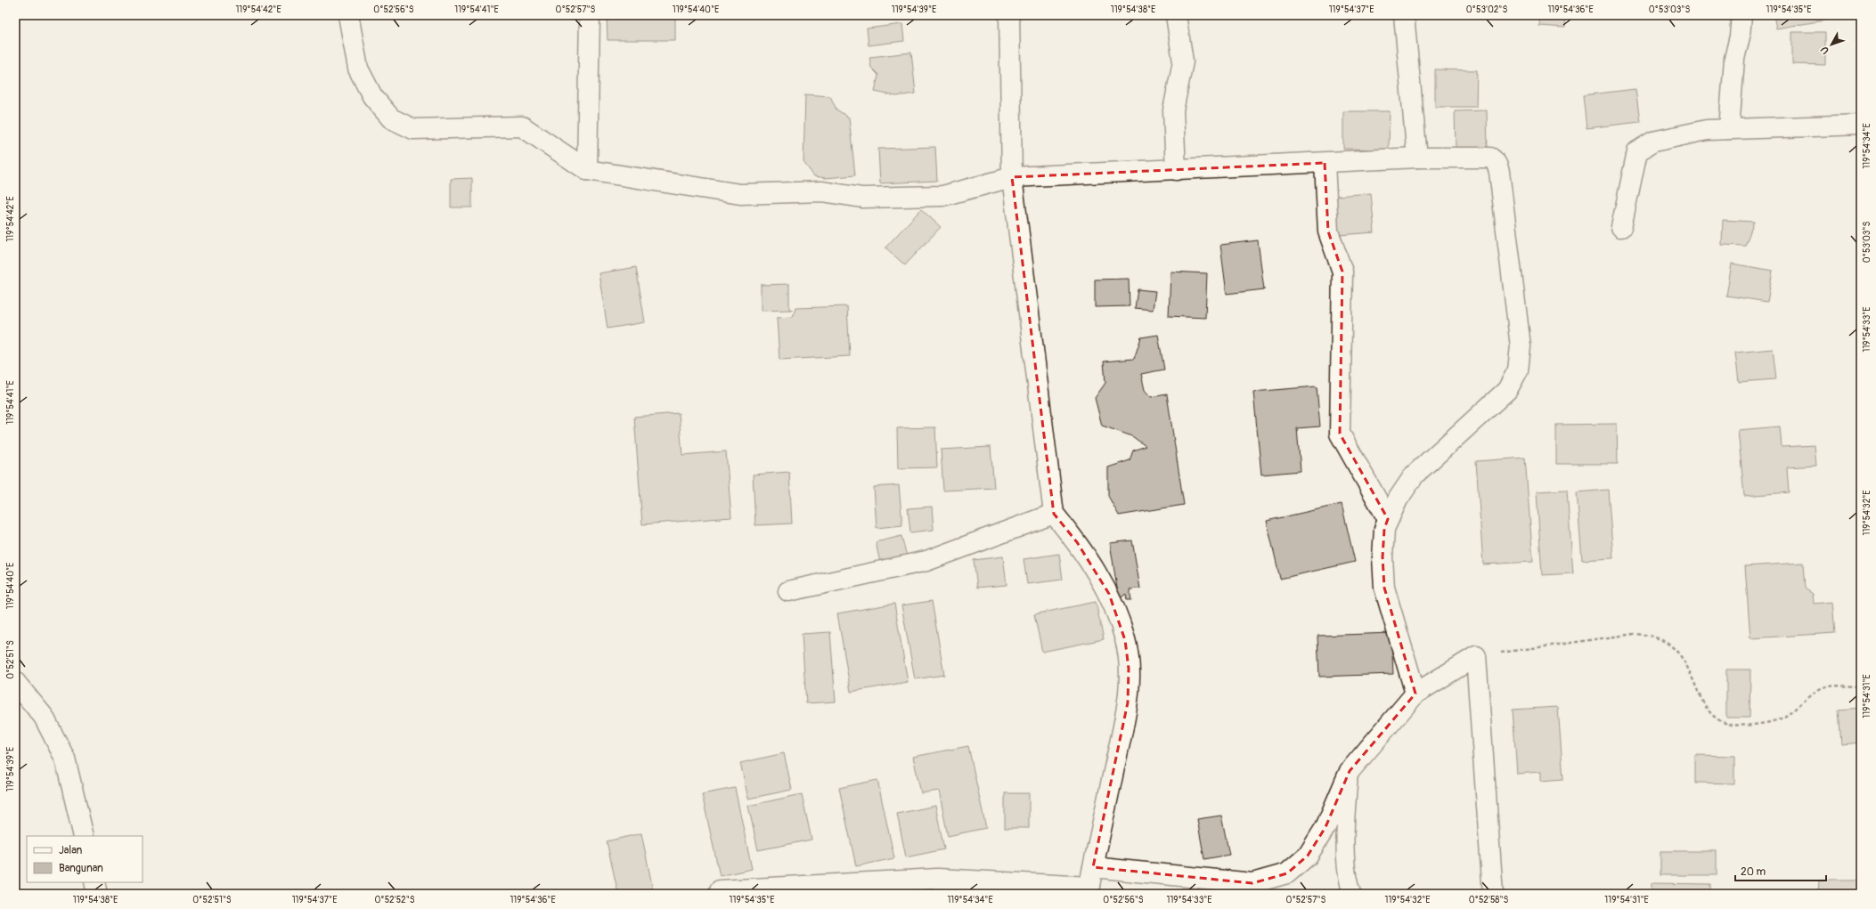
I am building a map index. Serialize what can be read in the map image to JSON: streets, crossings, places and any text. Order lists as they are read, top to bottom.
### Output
{
  "legend": ["Jalan", "Bangunan"],
  "scale_bar": "20 m",
  "north": "bottom left",
  "coordinates": [
    "119°54'42\"E",
    "0°52'56\"S",
    "119°54'41\"E",
    "0°52'57\"S",
    "119°54'40\"E",
    "119°54'39\"E",
    "119°54'38\"E",
    "119°54'37\"E",
    "0°53'02\"S",
    "119°54'36\"E",
    "0°53'03\"S",
    "119°54'35\"E",
    "119°54'34\"E",
    "119°54'33\"E",
    "119°54'32\"E",
    "0°52'51\"S",
    "119°54'31\"E",
    "0°52'52\"S",
    "0°52'58\"S"
  ]
}
